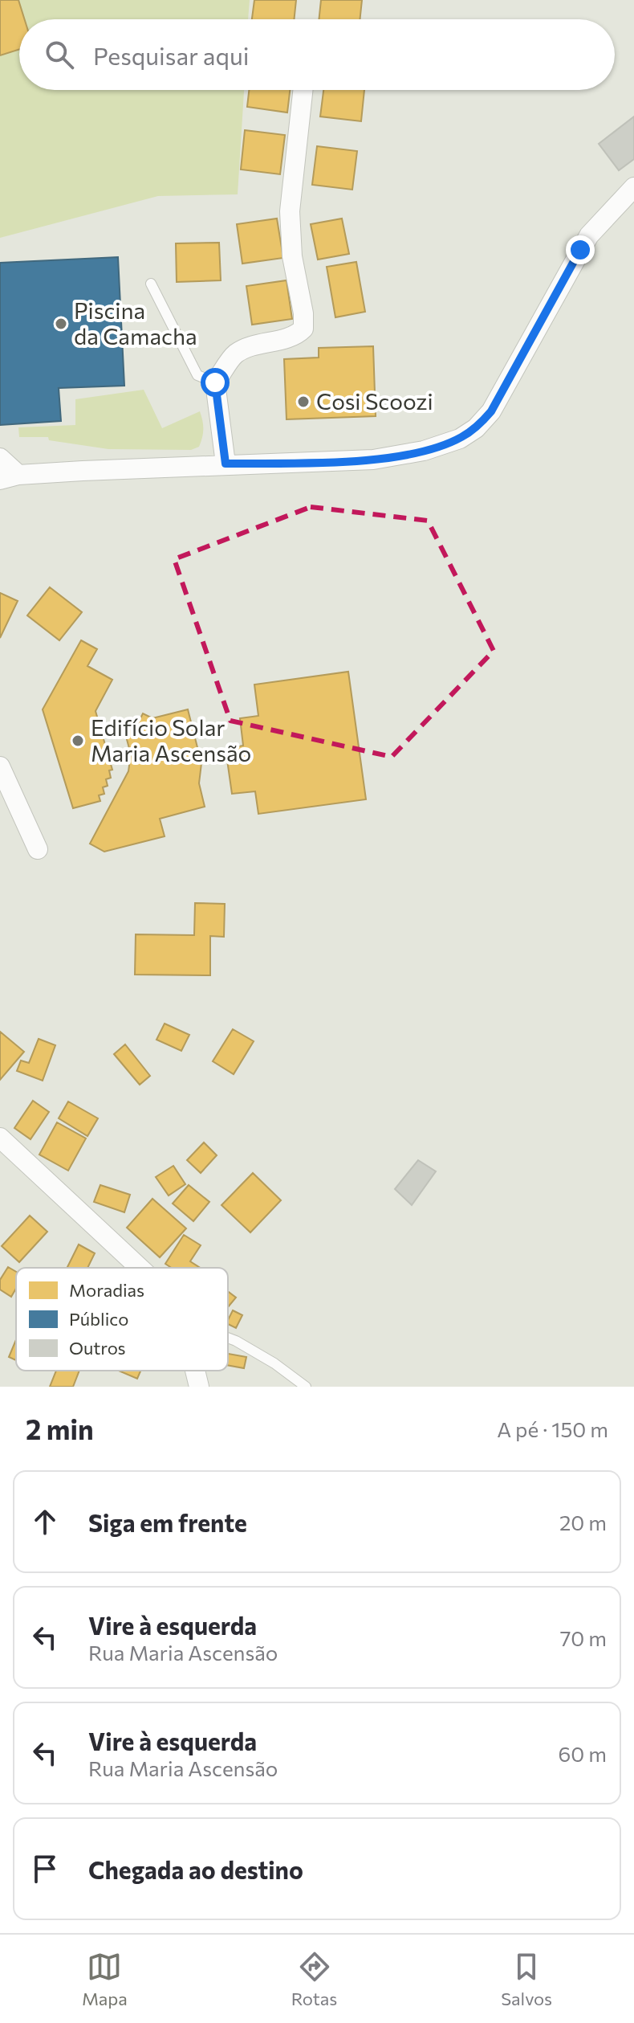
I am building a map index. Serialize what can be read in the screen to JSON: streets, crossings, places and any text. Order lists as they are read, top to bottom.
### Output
{
  "places": ["Piscina da Camacha", "Cosi Scoozi", "Edifício Solar Maria Ascensão"],
  "legend": ["Moradias", "Público", "Outros"],
  "page": {
    "search": "Pesquisar aqui",
    "heading": ["2 min", "A pé · 150 m"],
    "list": [
      ["Siga em frente", "20 m"],
      ["Vire à esquerda", "Rua Maria Ascensão", "70 m"],
      ["Vire à esquerda", "Rua Maria Ascensão", "60 m"],
      "Chegada ao destino"
    ],
    "nav": ["Mapa", "Rotas", "Salvos"]
  }
}
